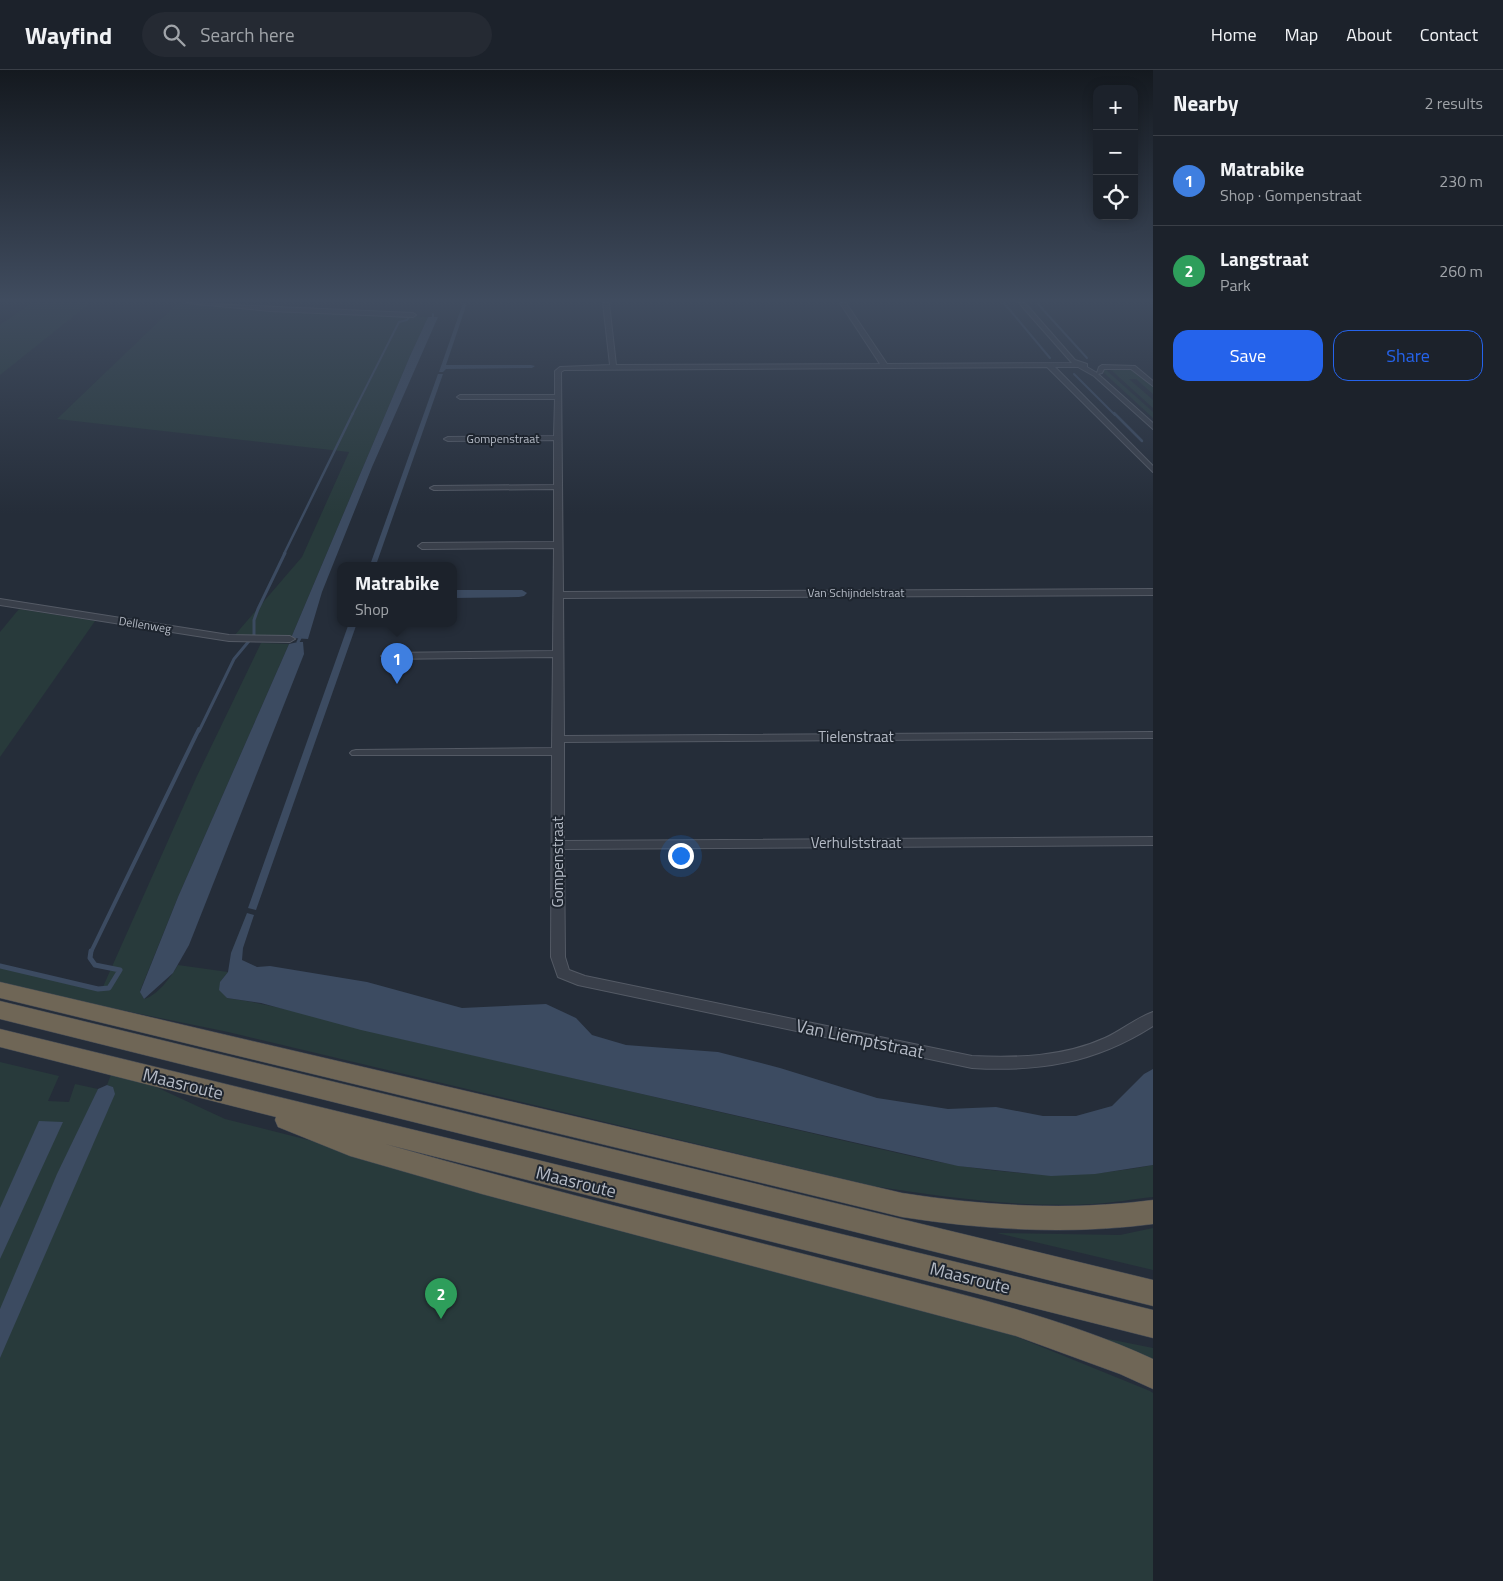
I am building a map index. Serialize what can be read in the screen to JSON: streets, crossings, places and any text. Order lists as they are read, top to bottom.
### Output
{
  "streets": {
    "highway": ["Maasroute"],
    "street": [
      "Gompenstraat",
      "Van Schijndelstraat",
      "Dellenweg",
      "Tielenstraat",
      "Verhulststraat",
      "Van Liemptstraat"
    ]
  },
  "crossings": [
    ["Gompenstraat", "Van Schijndelstraat"],
    ["Gompenstraat", "Tielenstraat"],
    ["Gompenstraat", "Verhulststraat"],
    ["Gompenstraat", "Van Liemptstraat"]
  ],
  "page": {
    "header": "Wayfind",
    "search": "Search here",
    "nav": [
      "Home",
      "Map",
      "About",
      "Contact"
    ],
    "heading": ["Nearby", "2 results"],
    "map_buttons": ["+", "−"],
    "list": [
      {
        "mark": "1",
        "name": "Matrabike",
        "note": "Shop · Gompenstraat",
        "value": "230 m"
      },
      {
        "mark": "2",
        "name": "Langstraat",
        "note": "Park",
        "value": "260 m"
      }
    ],
    "buttons": ["Save", "Share"],
    "popup": ["Matrabike", "Shop"],
    "pins": ["1", "2"]
  }
}
